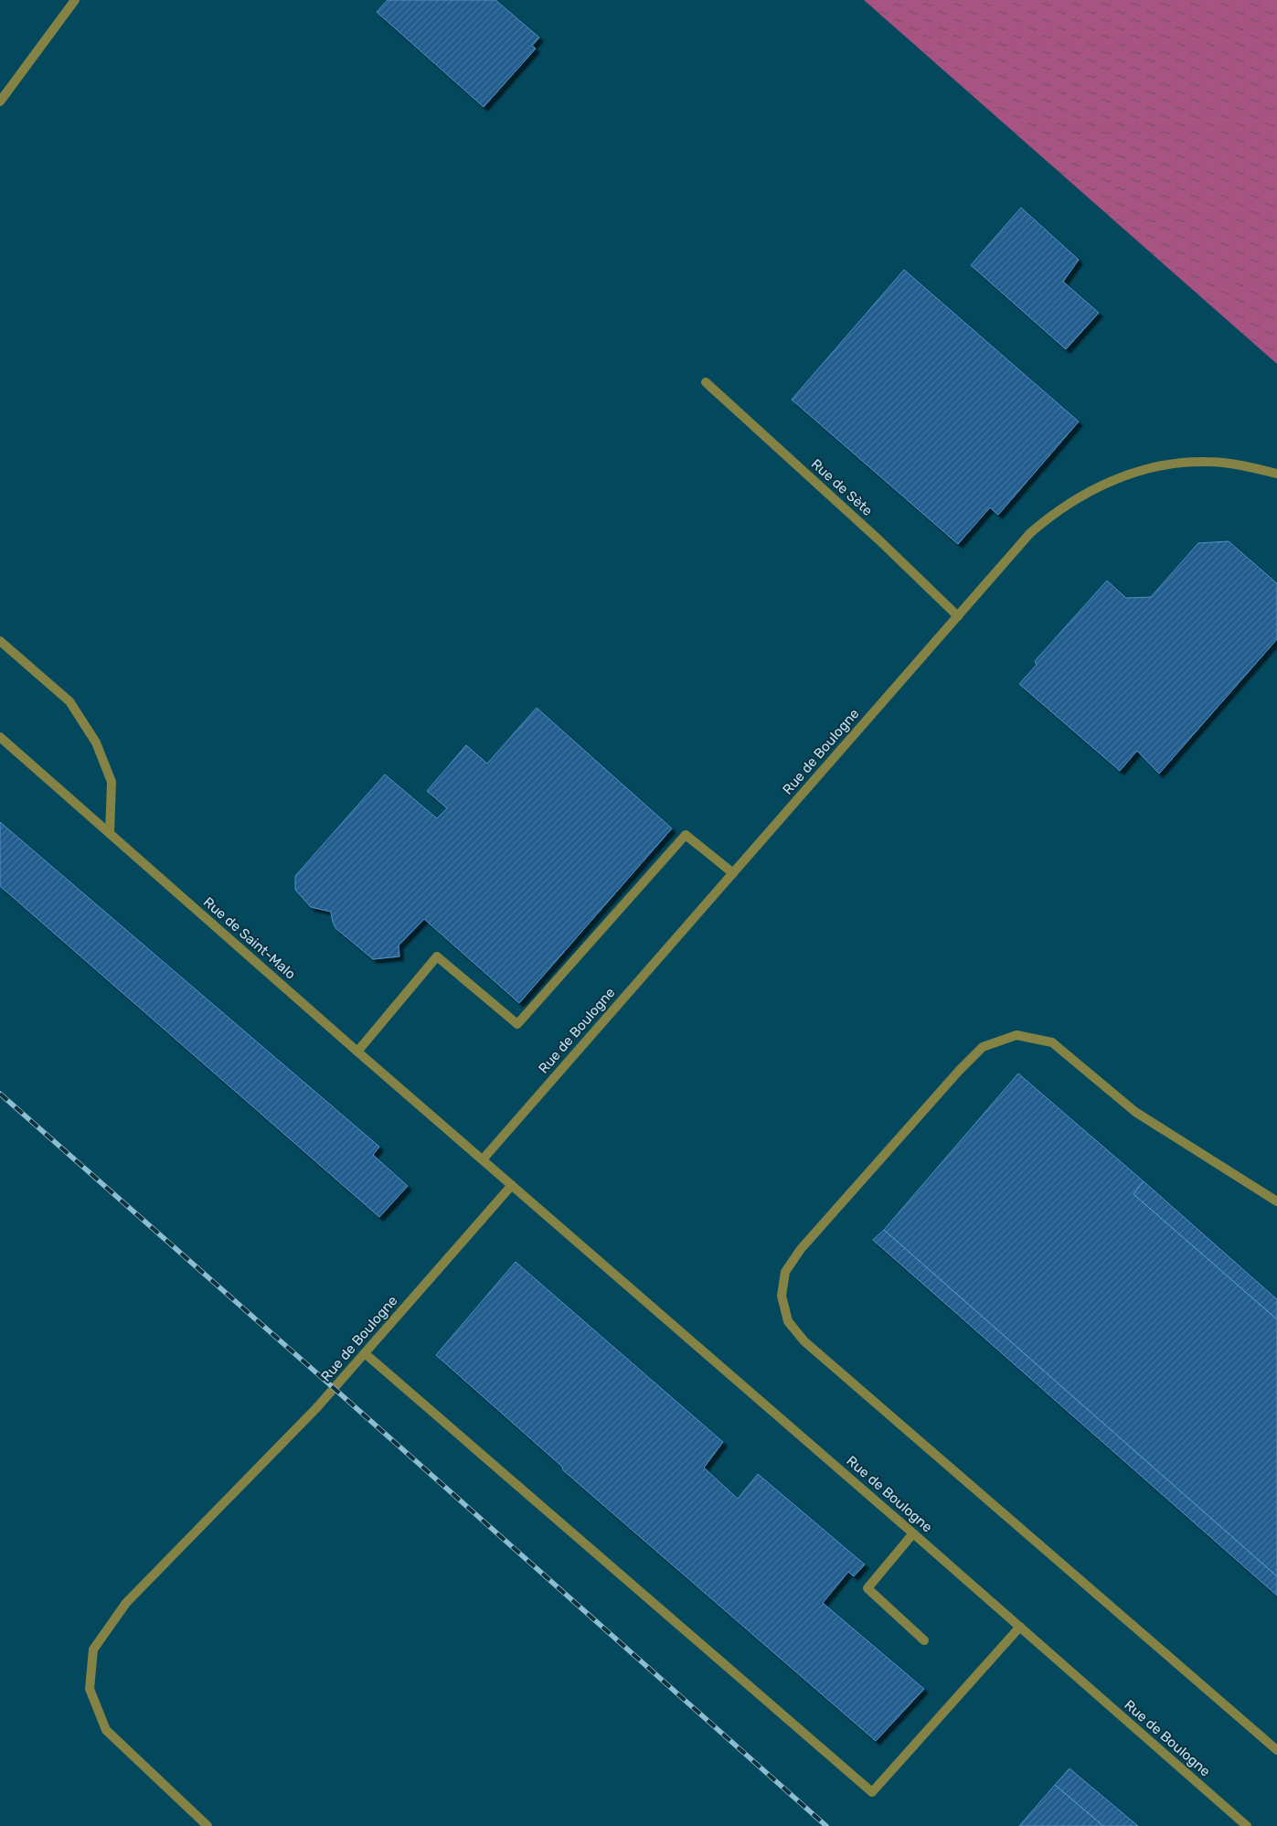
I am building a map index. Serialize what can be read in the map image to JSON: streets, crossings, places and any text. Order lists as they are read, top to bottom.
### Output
{
  "streets": {
    "street": ["Rue de Sète", "Rue de Boulogne", "Rue de Saint-Malo"]
  },
  "crossings": [
    ["Rue de Sète", "Rue de Boulogne"],
    ["Rue de Boulogne", "Rue de Saint-Malo"]
  ]
}
